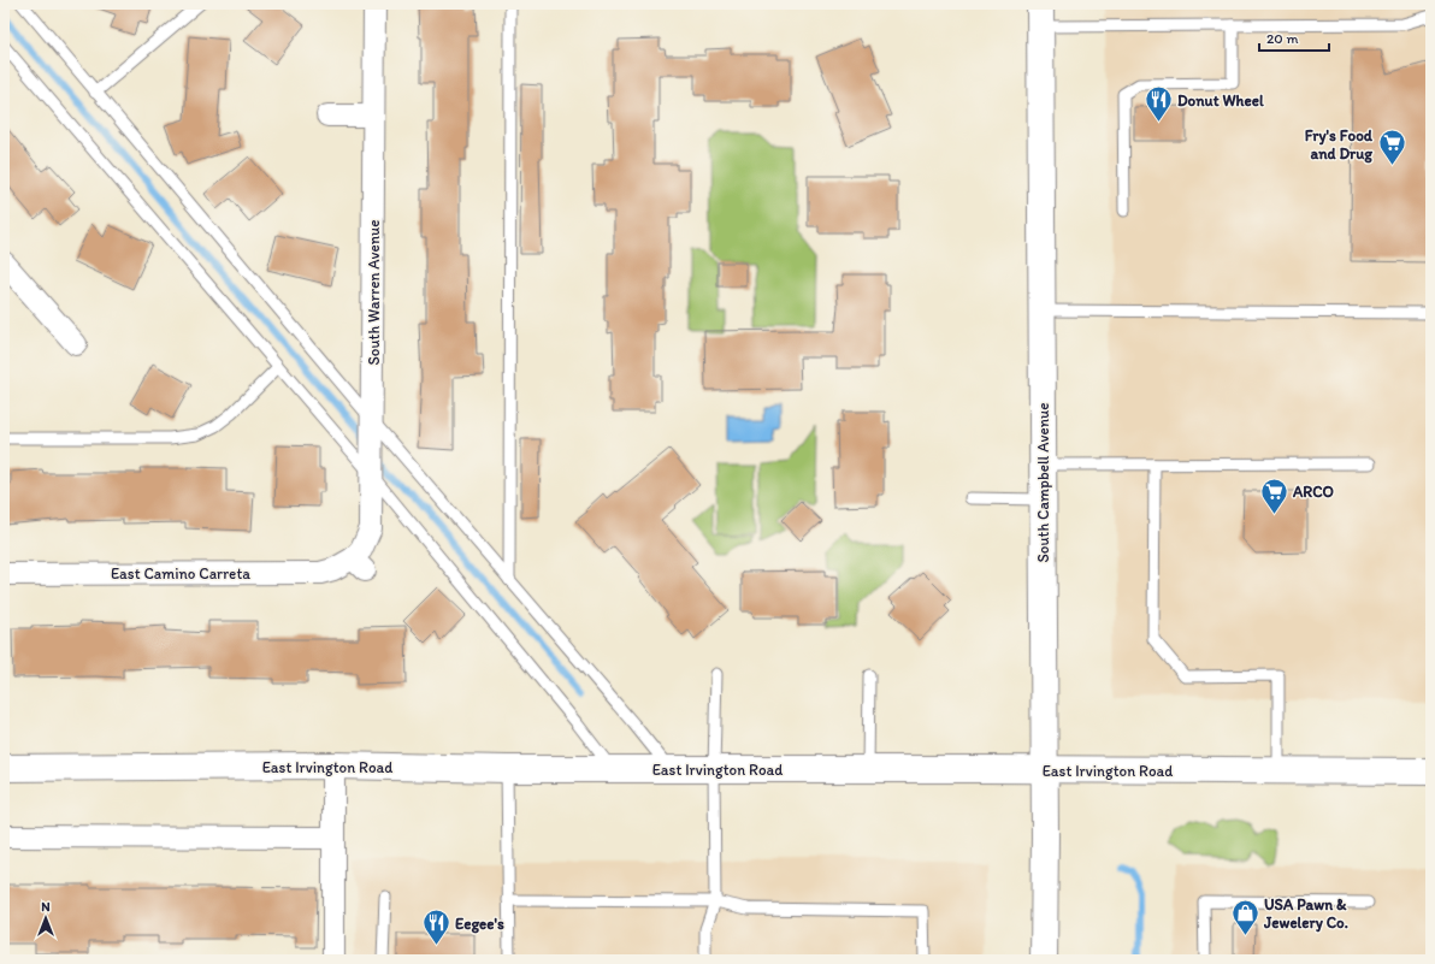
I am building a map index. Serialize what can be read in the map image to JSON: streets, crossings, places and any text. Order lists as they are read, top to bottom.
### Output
{
  "streets": {
    "main road": ["South Campbell Avenue", "East Irvington Road"],
    "street": ["South Warren Avenue", "East Camino Carreta"]
  },
  "crossings": [
    ["South Warren Avenue", "East Camino Carreta"],
    ["South Campbell Avenue", "East Irvington Road"]
  ],
  "places": {
    "restaurant": ["Donut Wheel", "Eegee's"],
    "supermarket": ["Fry's Food and Drug", "ARCO"],
    "shop": ["USA Pawn & Jewelery Co."]
  },
  "scale_bar": "20 m",
  "north": "top"
}
